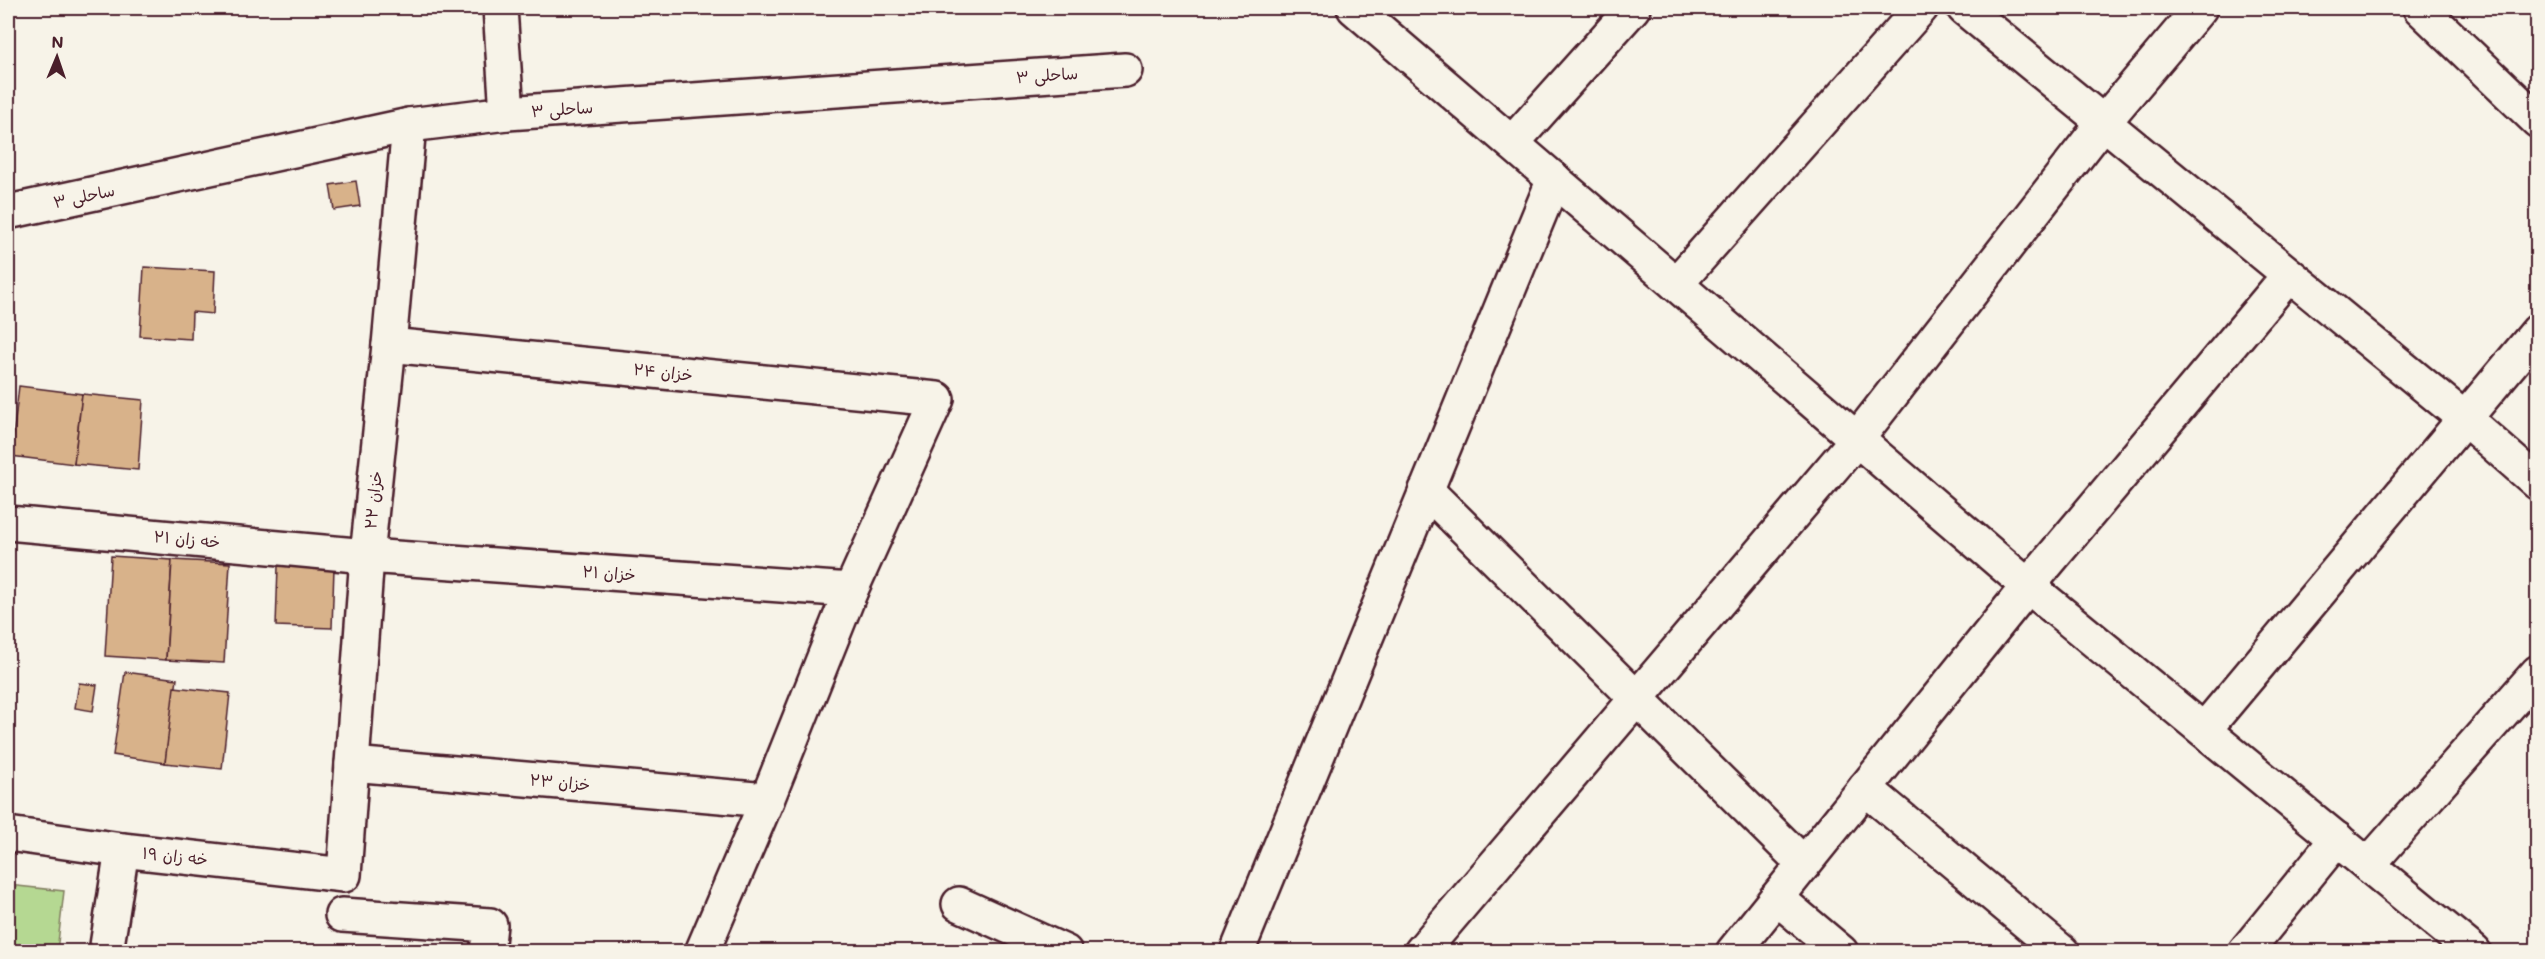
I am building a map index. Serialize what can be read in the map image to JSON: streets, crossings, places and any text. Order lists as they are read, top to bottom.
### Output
{
  "streets": {
    "street": [
      "ساحلی ۳",
      "خزان ۲۴",
      "خزان ۲۲",
      "خه زان ۲۱",
      "خزان ۲۱",
      "خزان ۲۳",
      "خه زان ۱۹"
    ]
  },
  "crossings": [
    ["ساحلی ۳", "خزان ۲۲"],
    ["خزان ۲۴", "خزان ۲۲"],
    ["خزان ۲۴", "خزان ۲۱"],
    ["خزان ۲۲", "خه زان ۲۱"],
    ["خزان ۲۲", "خزان ۲۱"],
    ["خزان ۲۲", "خزان ۲۳"],
    ["خزان ۲۲", "خه زان ۱۹"],
    ["خه زان ۲۱", "خزان ۲۱"]
  ],
  "north": "top"
}
